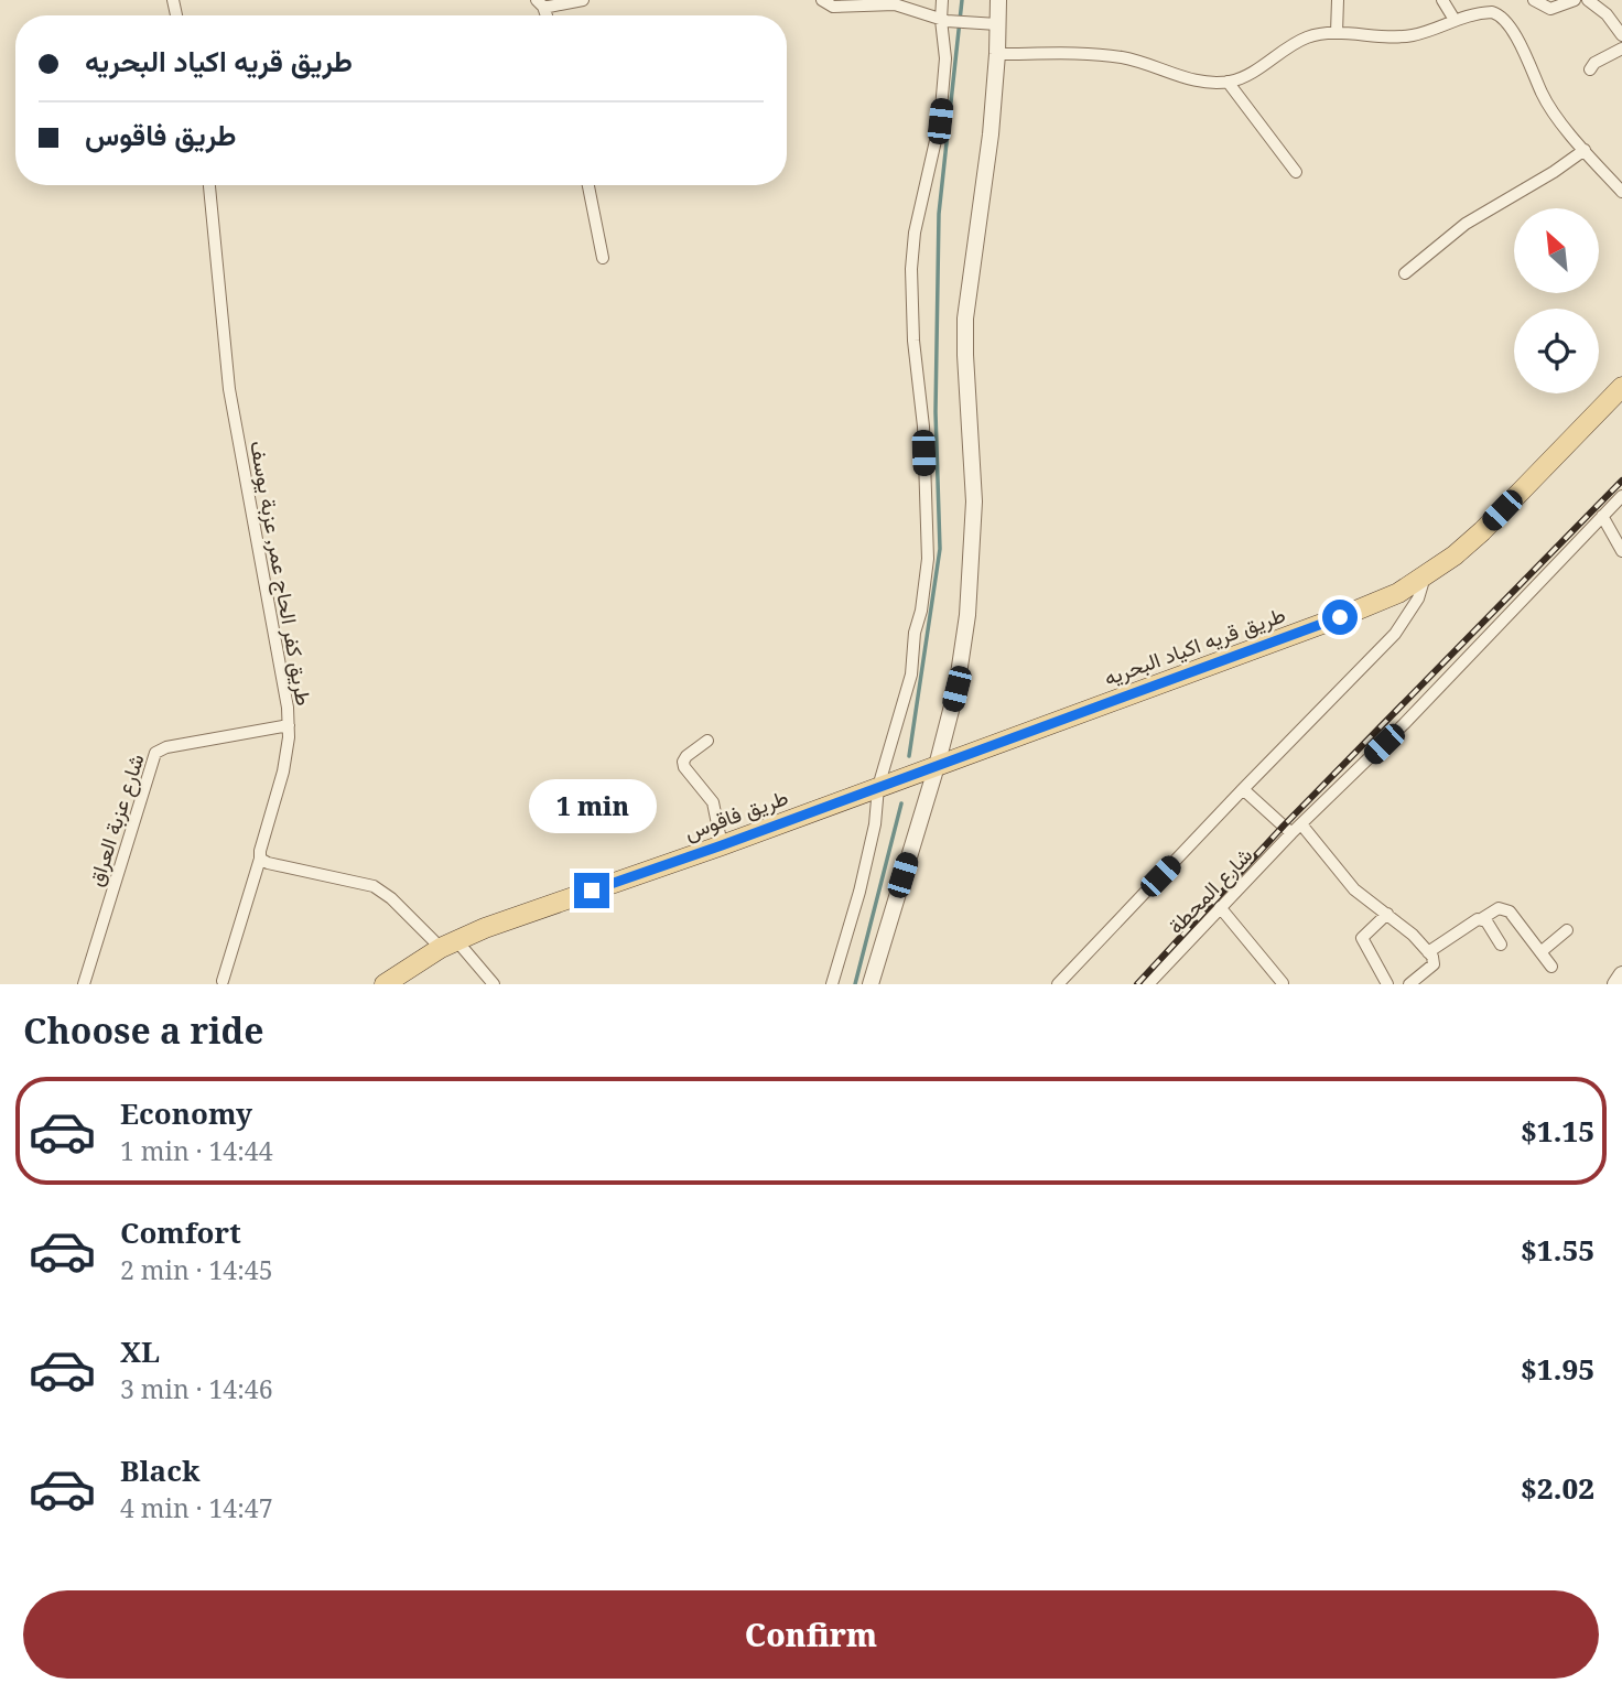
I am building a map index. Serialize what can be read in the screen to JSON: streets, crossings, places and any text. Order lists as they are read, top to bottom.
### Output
{
  "streets": {
    "main road": ["طريق قريه اكياد البحريه", "طريق فاقوس"],
    "street": ["طريق كفر الحاج عمر, عزبة يوسف", "شارع عزبة العراق", "شارع المحطة"]
  },
  "crossings": [
    ["طريق كفر الحاج عمر, عزبة يوسف", "شارع عزبة العراق"],
    ["طريق قريه اكياد البحريه", "طريق فاقوس"]
  ],
  "north": "top left",
  "page": {
    "banner": ["طريق قريه اكياد البحريه", "طريق فاقوس"],
    "bubble": "1 min",
    "heading": "Choose a ride",
    "list": [
      {
        "name": "Economy",
        "note": "1 min · 14:44",
        "value": "$1.15"
      },
      {
        "name": "Comfort",
        "note": "2 min · 14:45",
        "value": "$1.55"
      },
      {
        "name": "XL",
        "note": "3 min · 14:46",
        "value": "$1.95"
      },
      {
        "name": "Black",
        "note": "4 min · 14:47",
        "value": "$2.02"
      }
    ],
    "buttons": "Confirm"
  }
}
